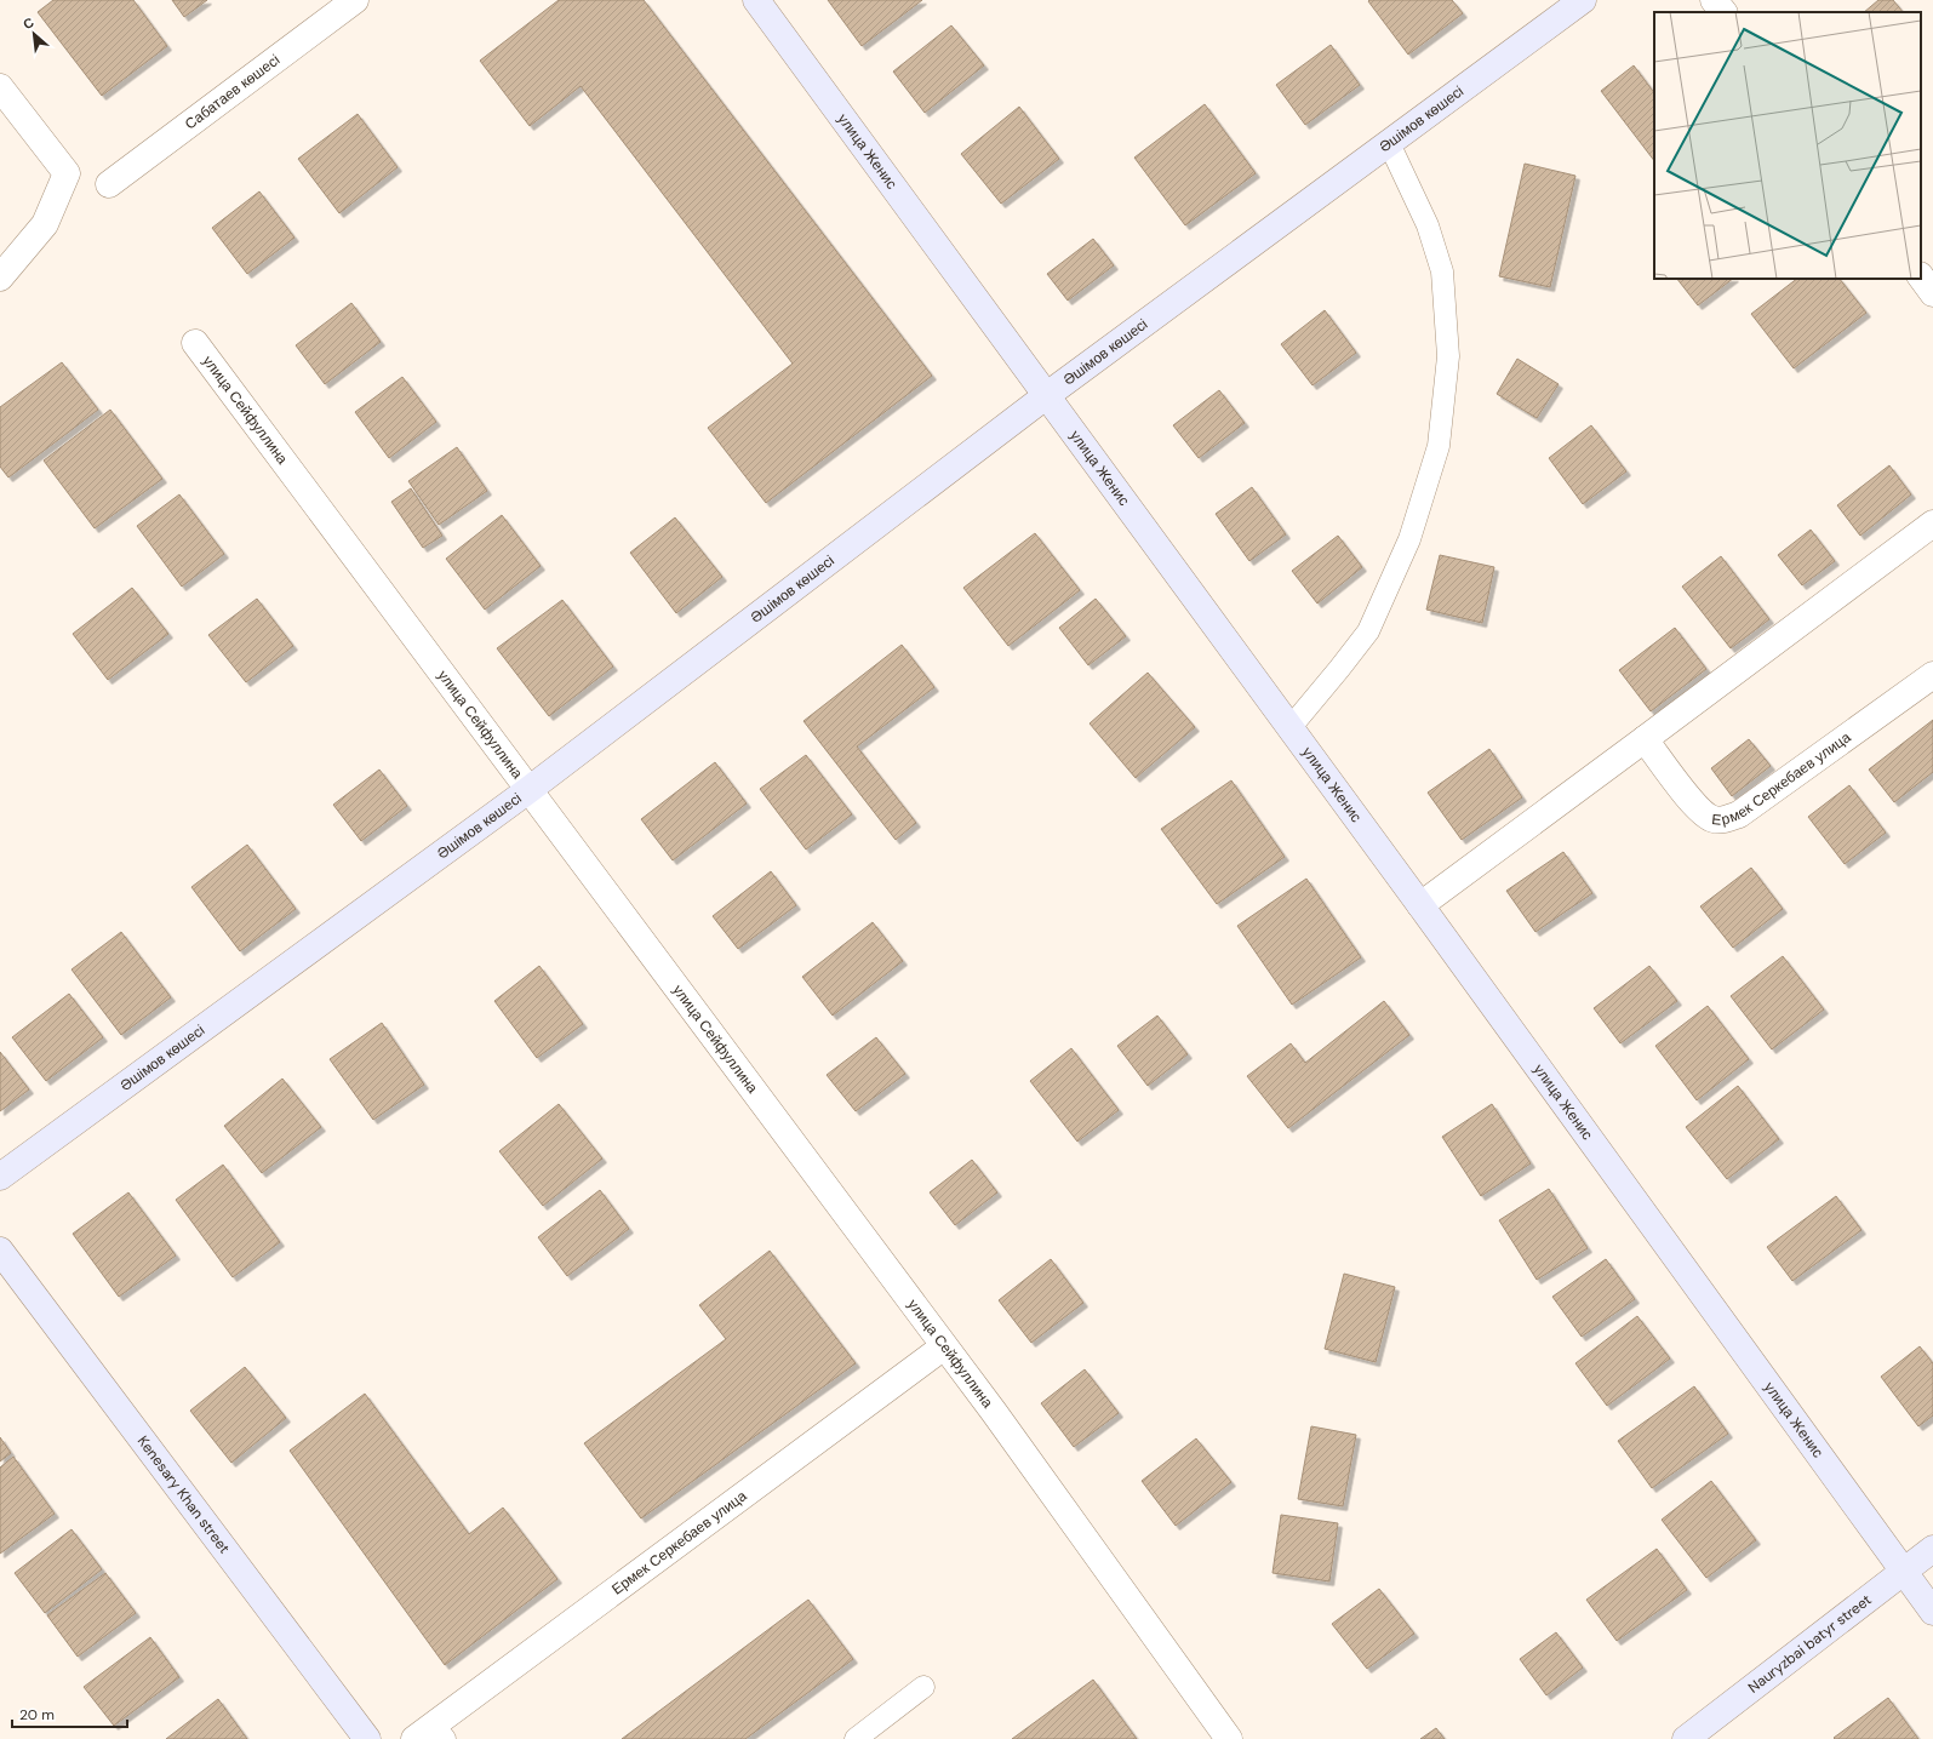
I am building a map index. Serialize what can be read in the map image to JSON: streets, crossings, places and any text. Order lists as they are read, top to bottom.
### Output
{
  "streets": {
    "street": [
      "Сабатаев көшесі",
      "Әшімов көшесі",
      "улица Женис",
      "улица Сейфуллина",
      "Ермек Серкебаев улица",
      "Kenesary Khan street",
      "Nauryzbai batyr street"
    ]
  },
  "crossings": [
    ["Әшімов көшесі", "улица Женис"],
    ["Әшімов көшесі", "улица Сейфуллина"],
    ["улица Женис", "Nauryzbai batyr street"],
    ["улица Сейфуллина", "Ермек Серкебаев улица"]
  ],
  "scale_bar": "20 m",
  "north": "top left"
}
